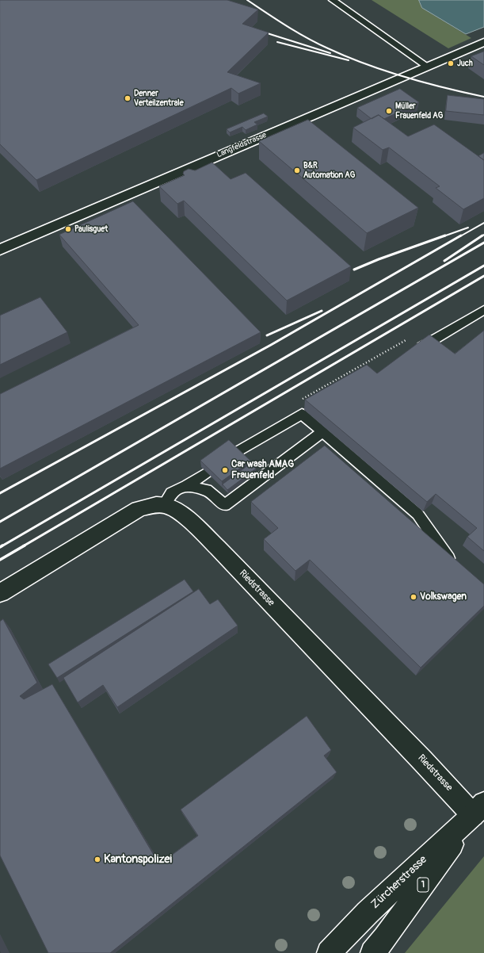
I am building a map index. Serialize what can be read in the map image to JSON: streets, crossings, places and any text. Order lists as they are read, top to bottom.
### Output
{
  "streets": {
    "street": [
      "Langfeldstrasse",
      "Riedstrasse",
      "Zürcherstrasse",
      "1"
    ]
  },
  "crossings": [
    ["Riedstrasse", "Zürcherstrasse"]
  ],
  "places": [
    "Juch",
    "Denner Verteilzentrale",
    "Müller Frauenfeld AG",
    "B&R Automation AG",
    "Paulisguet",
    "Car wash AMAG Frauenfeld",
    "Volkswagen",
    "Kantonspolizei"
  ]
}
